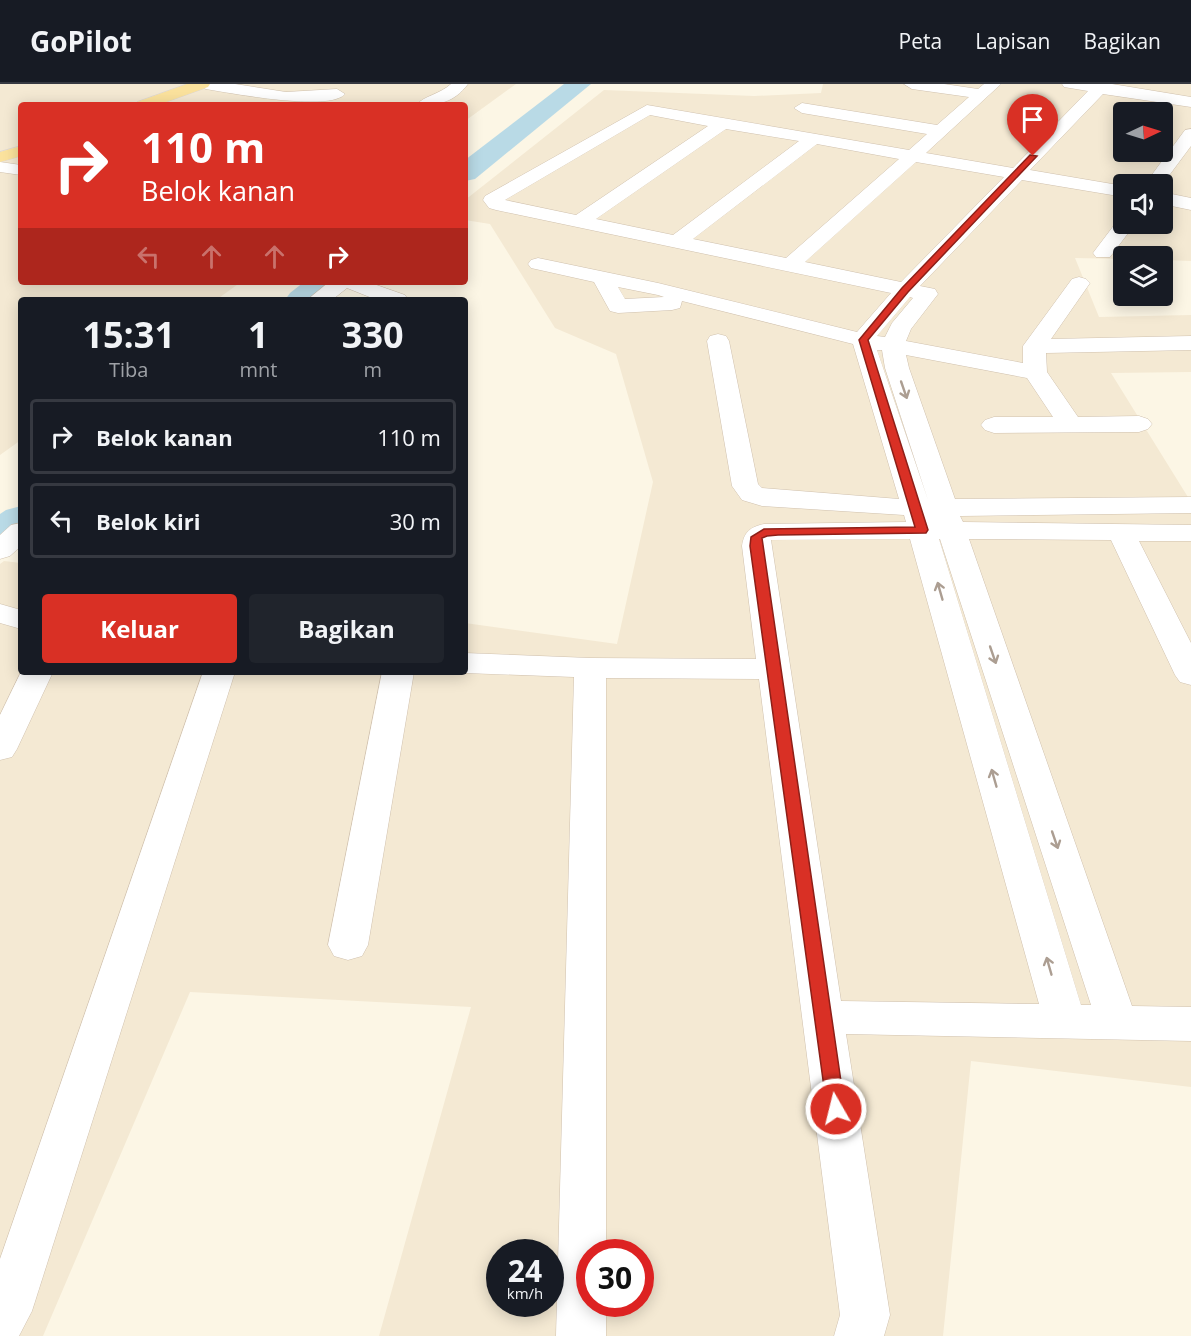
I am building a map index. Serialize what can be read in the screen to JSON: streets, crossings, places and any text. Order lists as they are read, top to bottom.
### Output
{
  "north": "right",
  "page": {
    "header": "GoPilot",
    "nav": ["Peta", "Lapisan", "Bagikan"],
    "turn": ["110 m", "Belok kanan"],
    "eta": [
      "15:31",
      "Tiba",
      "1",
      "mnt",
      "330",
      "m"
    ],
    "list": [
      {
        "name": "Belok kanan",
        "value": "110 m"
      },
      {
        "name": "Belok kiri",
        "value": "30 m"
      }
    ],
    "buttons": ["Keluar", "Bagikan"],
    "speed": "24 km/h",
    "limit": "30"
  }
}
